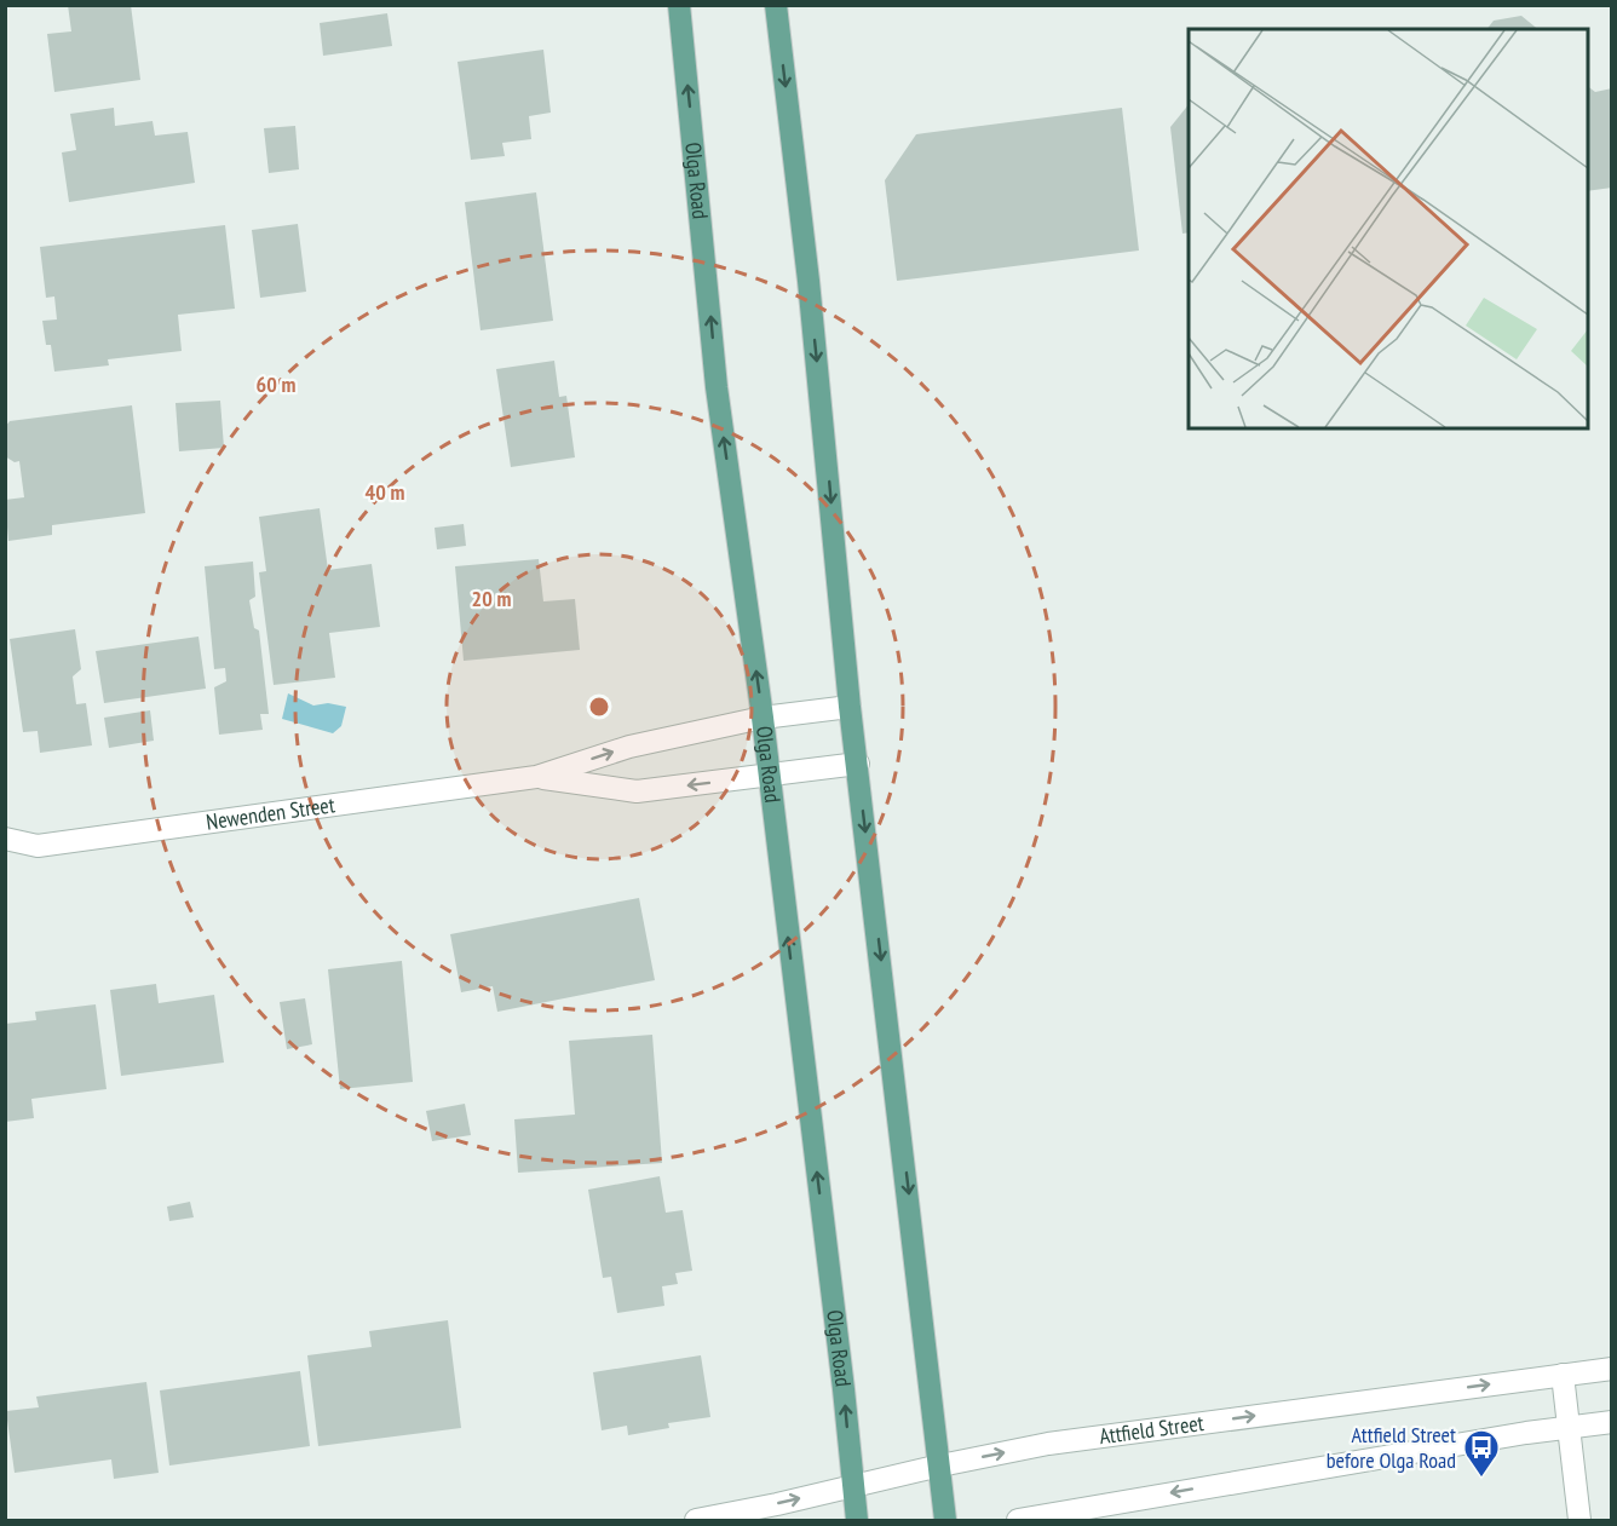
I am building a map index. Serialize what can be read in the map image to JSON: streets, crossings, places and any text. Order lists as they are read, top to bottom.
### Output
{
  "streets": {
    "main road": ["Olga Road"],
    "street": ["Newenden Street", "Attfield Street"]
  },
  "crossings": [
    ["Olga Road", "Newenden Street"],
    ["Olga Road", "Attfield Street"]
  ],
  "places": {
    "bus stop": ["Attfield Street before Olga Road"]
  },
  "rings": ["60 m", "40 m", "20 m"]
}
